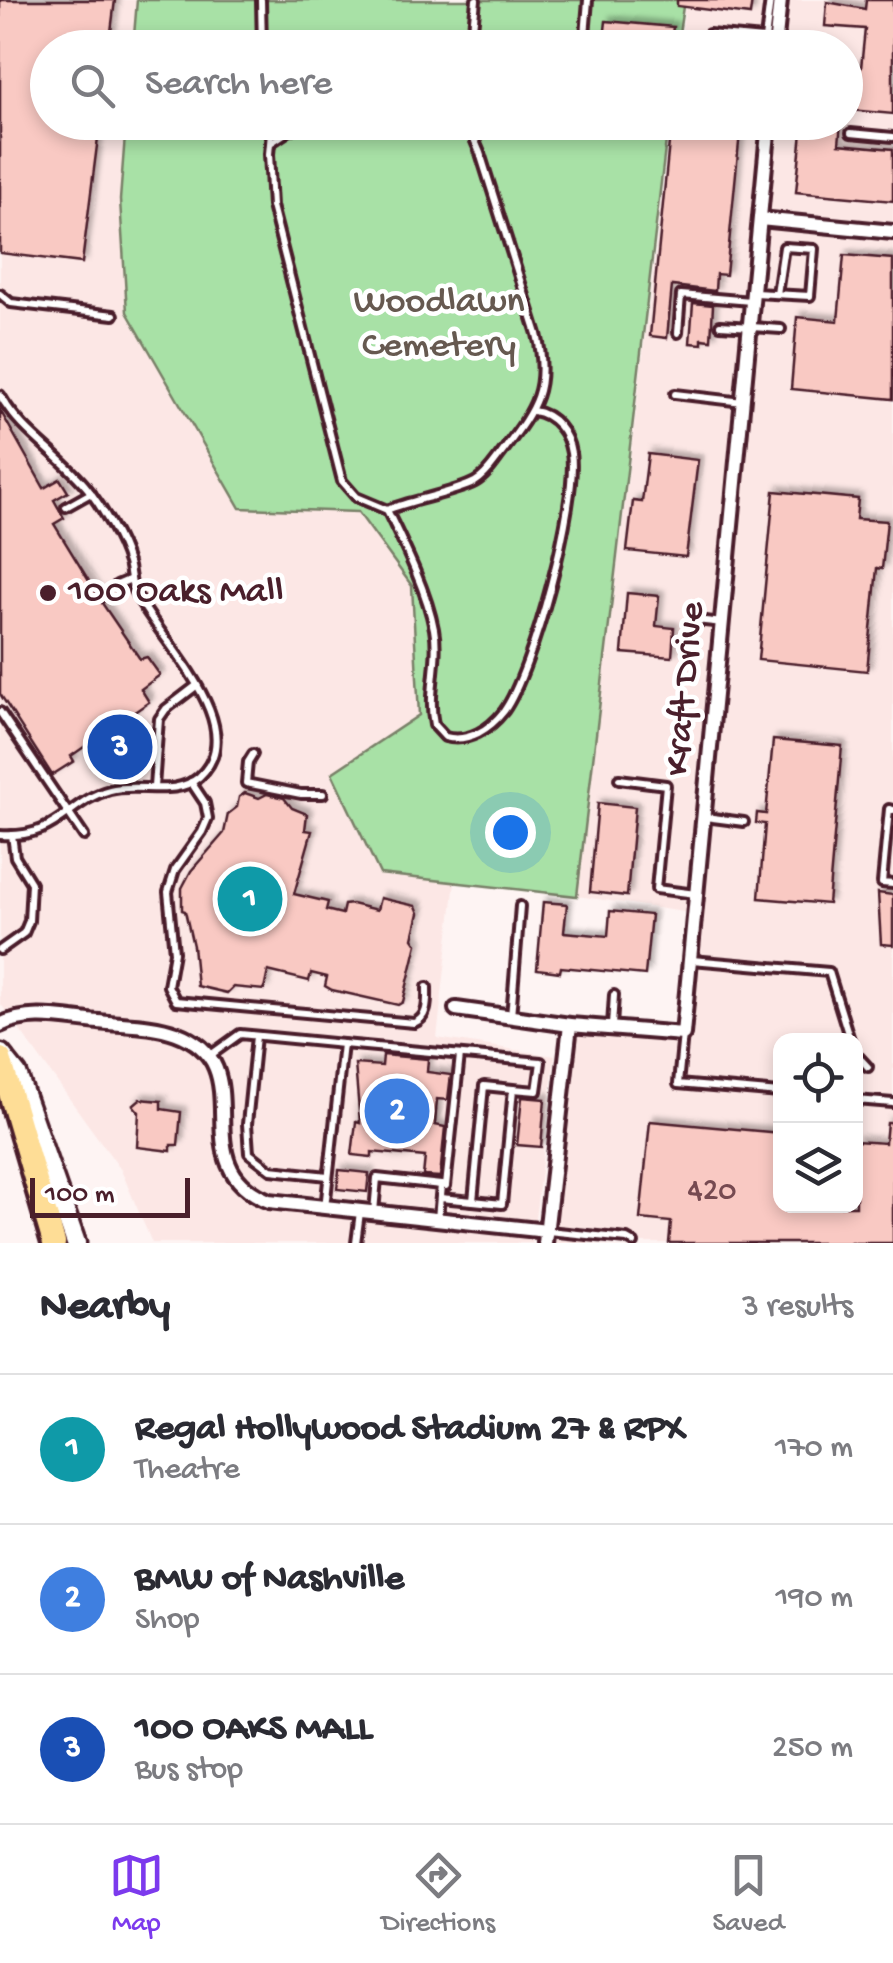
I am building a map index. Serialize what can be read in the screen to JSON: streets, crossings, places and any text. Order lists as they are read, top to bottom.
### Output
{
  "streets": {
    "street": ["Kraft Drive"]
  },
  "parks": ["Woodlawn Cemetery"],
  "places": ["100 Oaks Mall"],
  "house_numbers": ["420"],
  "scale_bar": "100 m",
  "page": {
    "search": "Search here",
    "pins": ["3", "1", "2"],
    "scale": "100 m",
    "heading": ["Nearby", "3 results"],
    "list": [
      {
        "mark": "1",
        "name": "Regal Hollywood Stadium 27 & RPX",
        "note": "Theatre",
        "value": "170 m"
      },
      {
        "mark": "2",
        "name": "BMW of Nashville",
        "note": "Shop",
        "value": "190 m"
      },
      {
        "mark": "3",
        "name": "100 OAKS MALL",
        "note": "Bus stop",
        "value": "250 m"
      }
    ],
    "nav": ["Map", "Directions", "Saved"]
  }
}
